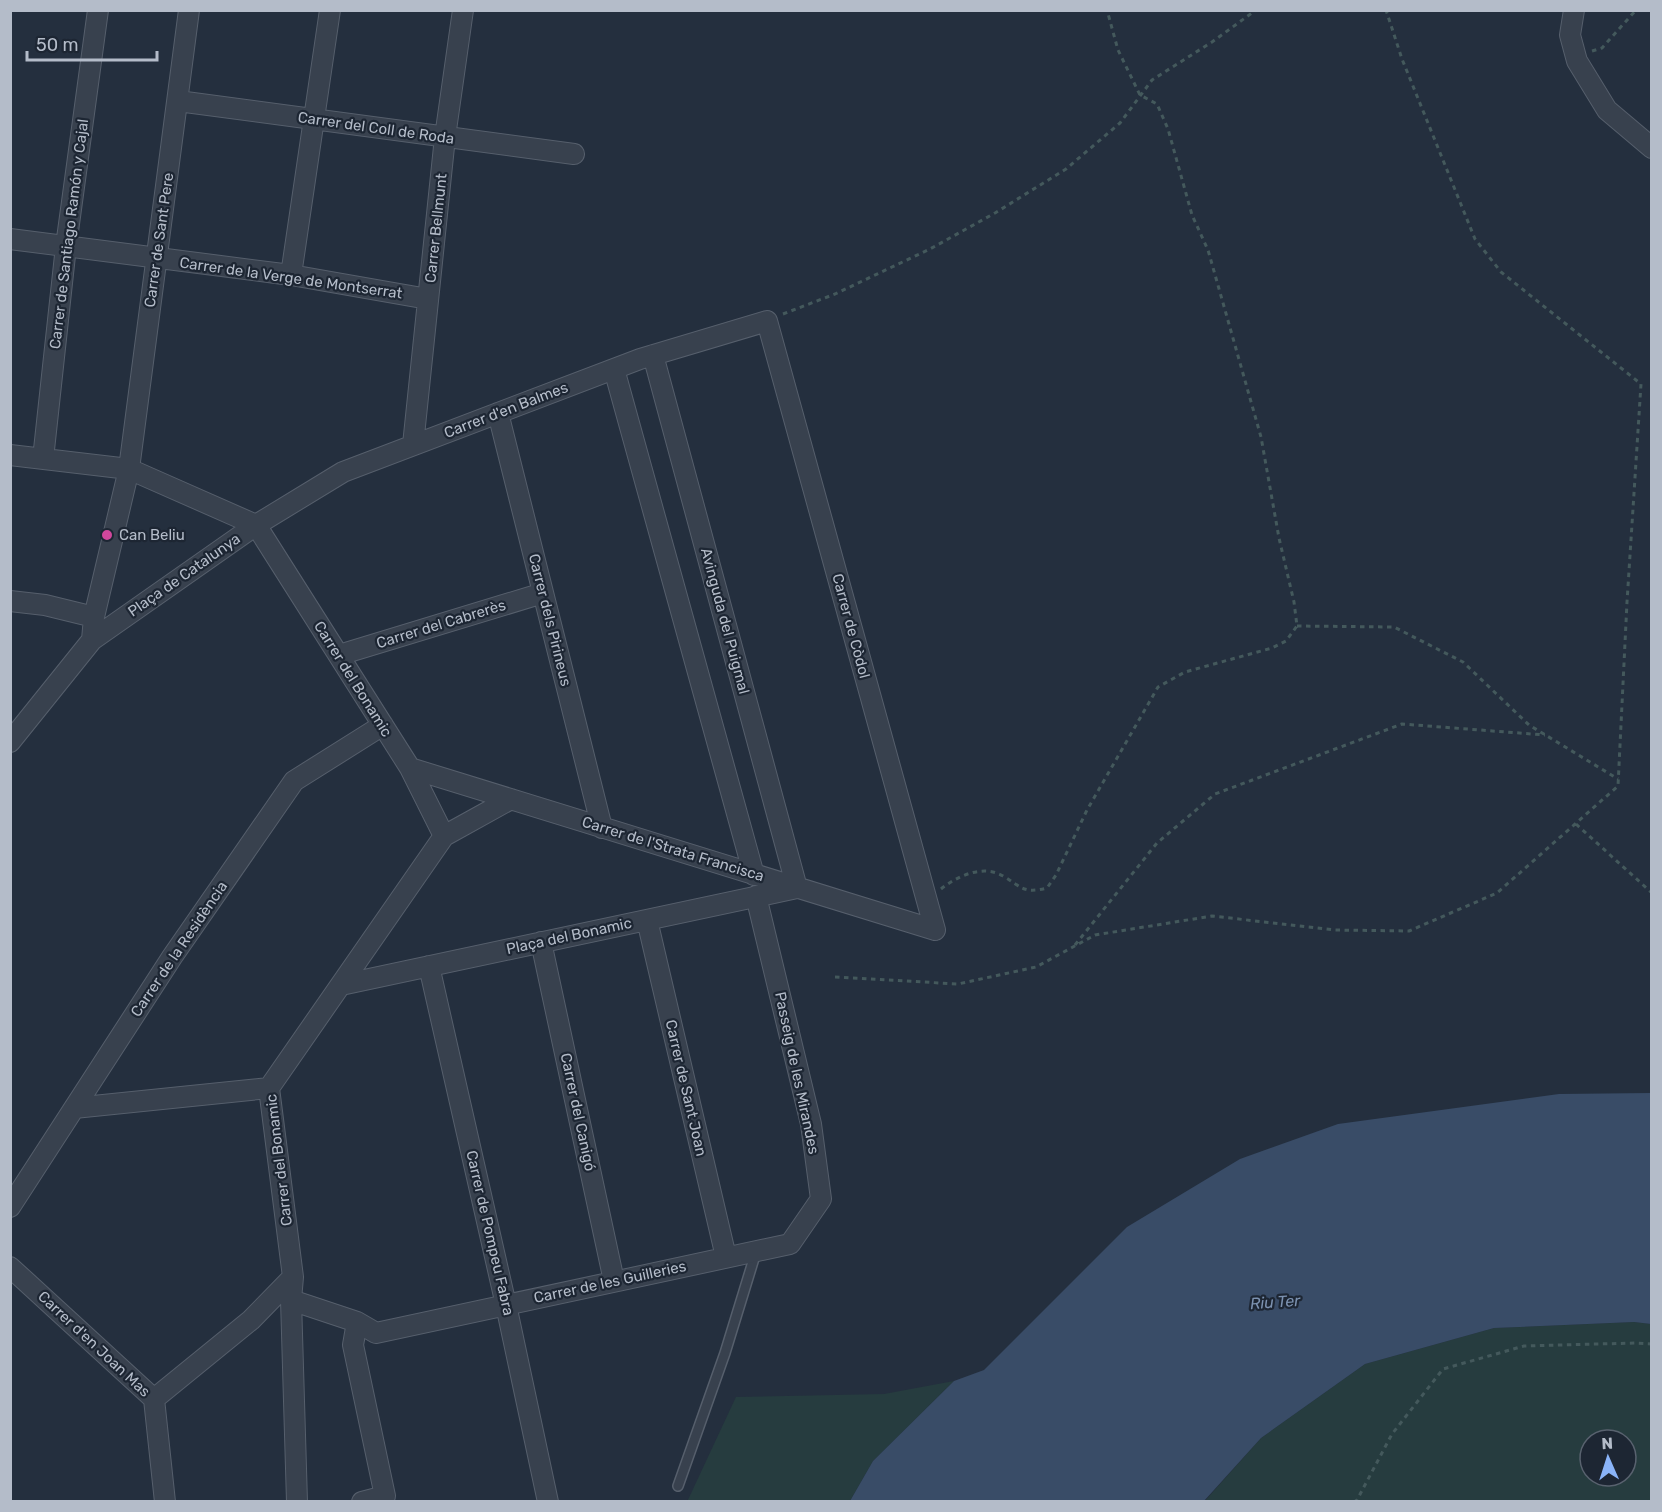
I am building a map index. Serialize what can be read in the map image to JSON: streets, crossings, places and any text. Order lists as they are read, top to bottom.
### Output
{
  "streets": {
    "street": [
      "Carrer del Coll de Roda",
      "Carrer Bellmunt",
      "Carrer de Santiago Ramón y Cajal",
      "Carrer de Sant Pere",
      "Carrer de la Verge de Montserrat",
      "Carrer d'en Balmes",
      "Plaça de Catalunya",
      "Carrer dels Pirineus",
      "Avinguda del Puigmal",
      "Carrer del Cabrerès",
      "Carrer de Còdol",
      "Carrer del Bonamic",
      "Carrer de l'Strata Francisca",
      "Plaça del Bonamic",
      "Carrer de la Residència",
      "Passeig de les Mirandes",
      "Carrer de Sant Joan",
      "Carrer del Canigó",
      "Carrer de Pompeu Fabra",
      "Carrer de les Guilleries",
      "Carrer d'en Joan Mas"
    ]
  },
  "crossings": [
    ["Carrer del Coll de Roda", "Carrer Bellmunt"],
    ["Carrer del Coll de Roda", "Carrer de Sant Pere"],
    ["Carrer Bellmunt", "Carrer de la Verge de Montserrat"],
    ["Carrer Bellmunt", "Carrer d'en Balmes"],
    ["Carrer de Santiago Ramón y Cajal", "Carrer de la Verge de Montserrat"],
    ["Carrer de Santiago Ramón y Cajal", "Plaça de Catalunya"],
    ["Carrer de Sant Pere", "Carrer de la Verge de Montserrat"],
    ["Carrer de Sant Pere", "Plaça de Catalunya"],
    ["Carrer d'en Balmes", "Plaça de Catalunya"],
    ["Carrer d'en Balmes", "Carrer dels Pirineus"],
    ["Carrer d'en Balmes", "Avinguda del Puigmal"],
    ["Carrer d'en Balmes", "Carrer de Còdol"],
    ["Carrer d'en Balmes", "Carrer del Bonamic"],
    ["Plaça de Catalunya", "Carrer del Bonamic"],
    ["Carrer dels Pirineus", "Carrer del Cabrerès"],
    ["Carrer dels Pirineus", "Carrer de l'Strata Francisca"],
    ["Avinguda del Puigmal", "Carrer de l'Strata Francisca"],
    ["Avinguda del Puigmal", "Plaça del Bonamic"],
    ["Carrer del Cabrerès", "Carrer del Bonamic"],
    ["Carrer de Còdol", "Carrer de l'Strata Francisca"],
    ["Carrer del Bonamic", "Carrer de l'Strata Francisca"],
    ["Carrer del Bonamic", "Plaça del Bonamic"],
    ["Carrer del Bonamic", "Carrer de la Residència"],
    ["Carrer del Bonamic", "Carrer de les Guilleries"],
    ["Carrer de l'Strata Francisca", "Plaça del Bonamic"],
    ["Plaça del Bonamic", "Passeig de les Mirandes"],
    ["Plaça del Bonamic", "Carrer de Sant Joan"],
    ["Plaça del Bonamic", "Carrer del Canigó"],
    ["Plaça del Bonamic", "Carrer de Pompeu Fabra"],
    ["Passeig de les Mirandes", "Carrer de les Guilleries"],
    ["Carrer de Sant Joan", "Carrer de les Guilleries"],
    ["Carrer del Canigó", "Carrer de les Guilleries"],
    ["Carrer de Pompeu Fabra", "Carrer de les Guilleries"]
  ],
  "water": ["Riu Ter"],
  "places": ["Can Beliu"],
  "scale_bar": "50 m",
  "north": "top"
}
